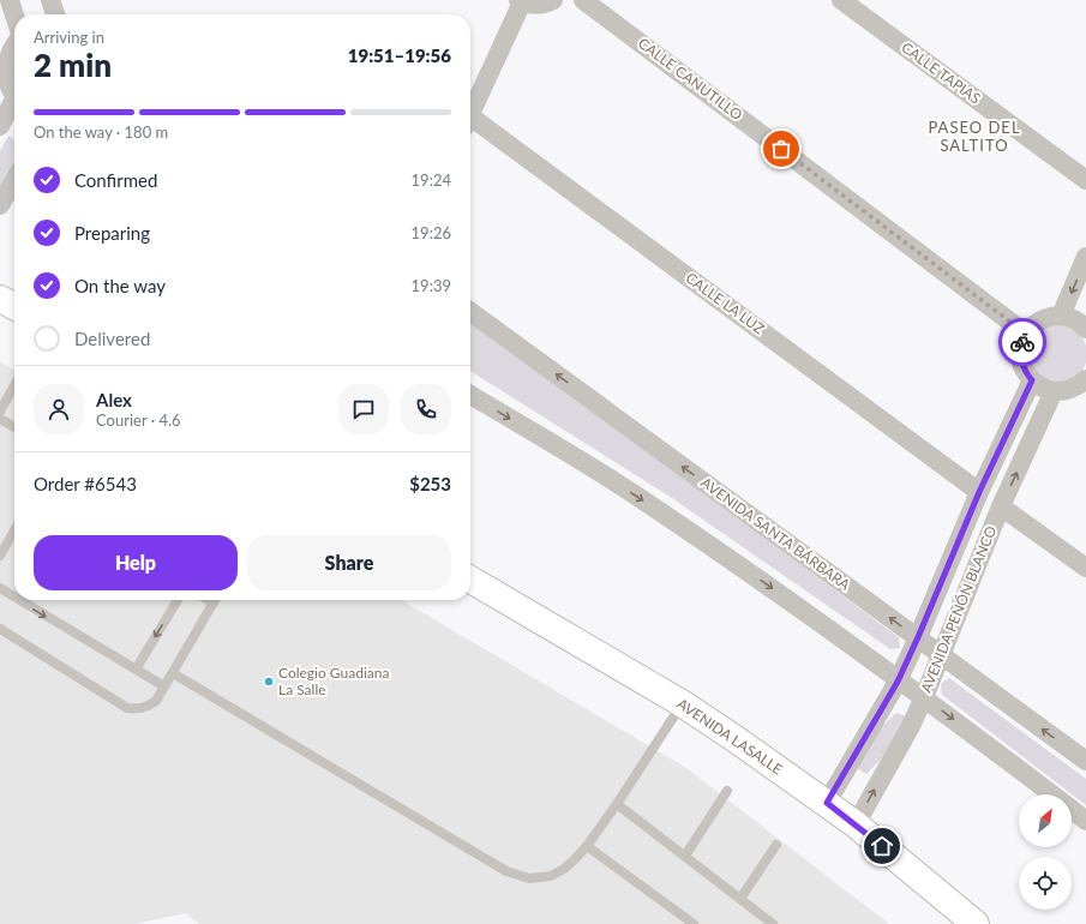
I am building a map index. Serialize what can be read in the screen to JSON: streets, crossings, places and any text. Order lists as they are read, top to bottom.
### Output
{
  "streets": {
    "street": [
      "CALLE TAPIAS",
      "CALLE CANUTILLO",
      "CALLE LA LUZ",
      "AVENIDA SANTA BÁRBARA",
      "AVENIDA PEÑÓN BLANCO",
      "AVENIDA LASALLE"
    ]
  },
  "crossings": [
    ["CALLE LA LUZ", "AVENIDA PEÑÓN BLANCO"],
    ["AVENIDA SANTA BÁRBARA", "AVENIDA PEÑÓN BLANCO"],
    ["AVENIDA PEÑÓN BLANCO", "AVENIDA LASALLE"]
  ],
  "districts": ["PASEO DEL SALTITO"],
  "places": ["Colegio Guadiana La Salle"],
  "north": "top right",
  "page": {
    "heading": ["2 min", "Arriving in", "19:51–19:56"],
    "panel": [
      "Alex",
      "Courier · 4.6",
      "Order #6543",
      "$253"
    ],
    "bar": "On the way · 180 m",
    "list": [
      ["Confirmed", "19:24"],
      ["Preparing", "19:26"],
      ["On the way", "19:39"],
      "Delivered"
    ],
    "buttons": ["Help", "Share"]
  }
}
